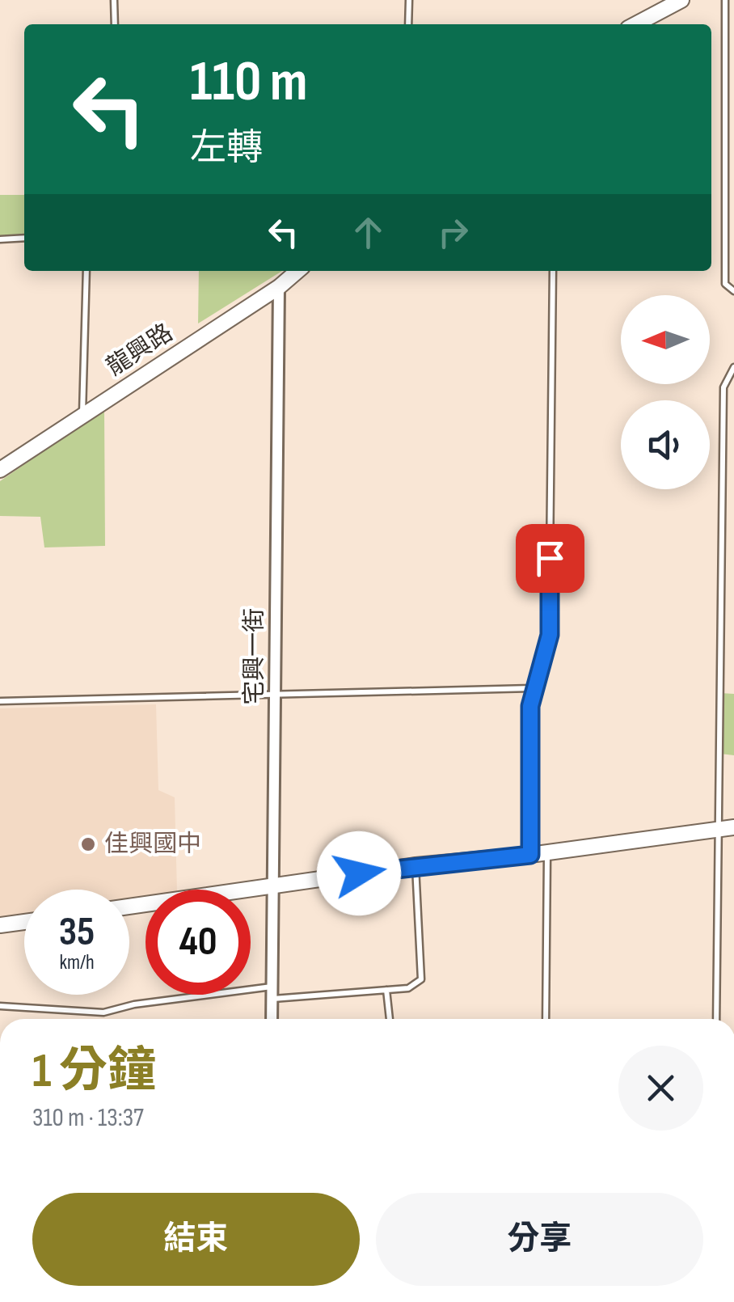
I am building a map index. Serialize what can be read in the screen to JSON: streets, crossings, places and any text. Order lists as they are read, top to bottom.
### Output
{
  "streets": {
    "street": ["龍興路", "宅興一街"]
  },
  "crossings": [
    ["龍興路", "宅興一街"]
  ],
  "places": ["佳興國中"],
  "north": "left",
  "page": {
    "turn": ["110 m", "左轉"],
    "speed": "35 km/h",
    "limit": "40",
    "heading": ["1 分鐘", "310 m · 13:37"],
    "buttons": ["結束", "分享"]
  }
}
